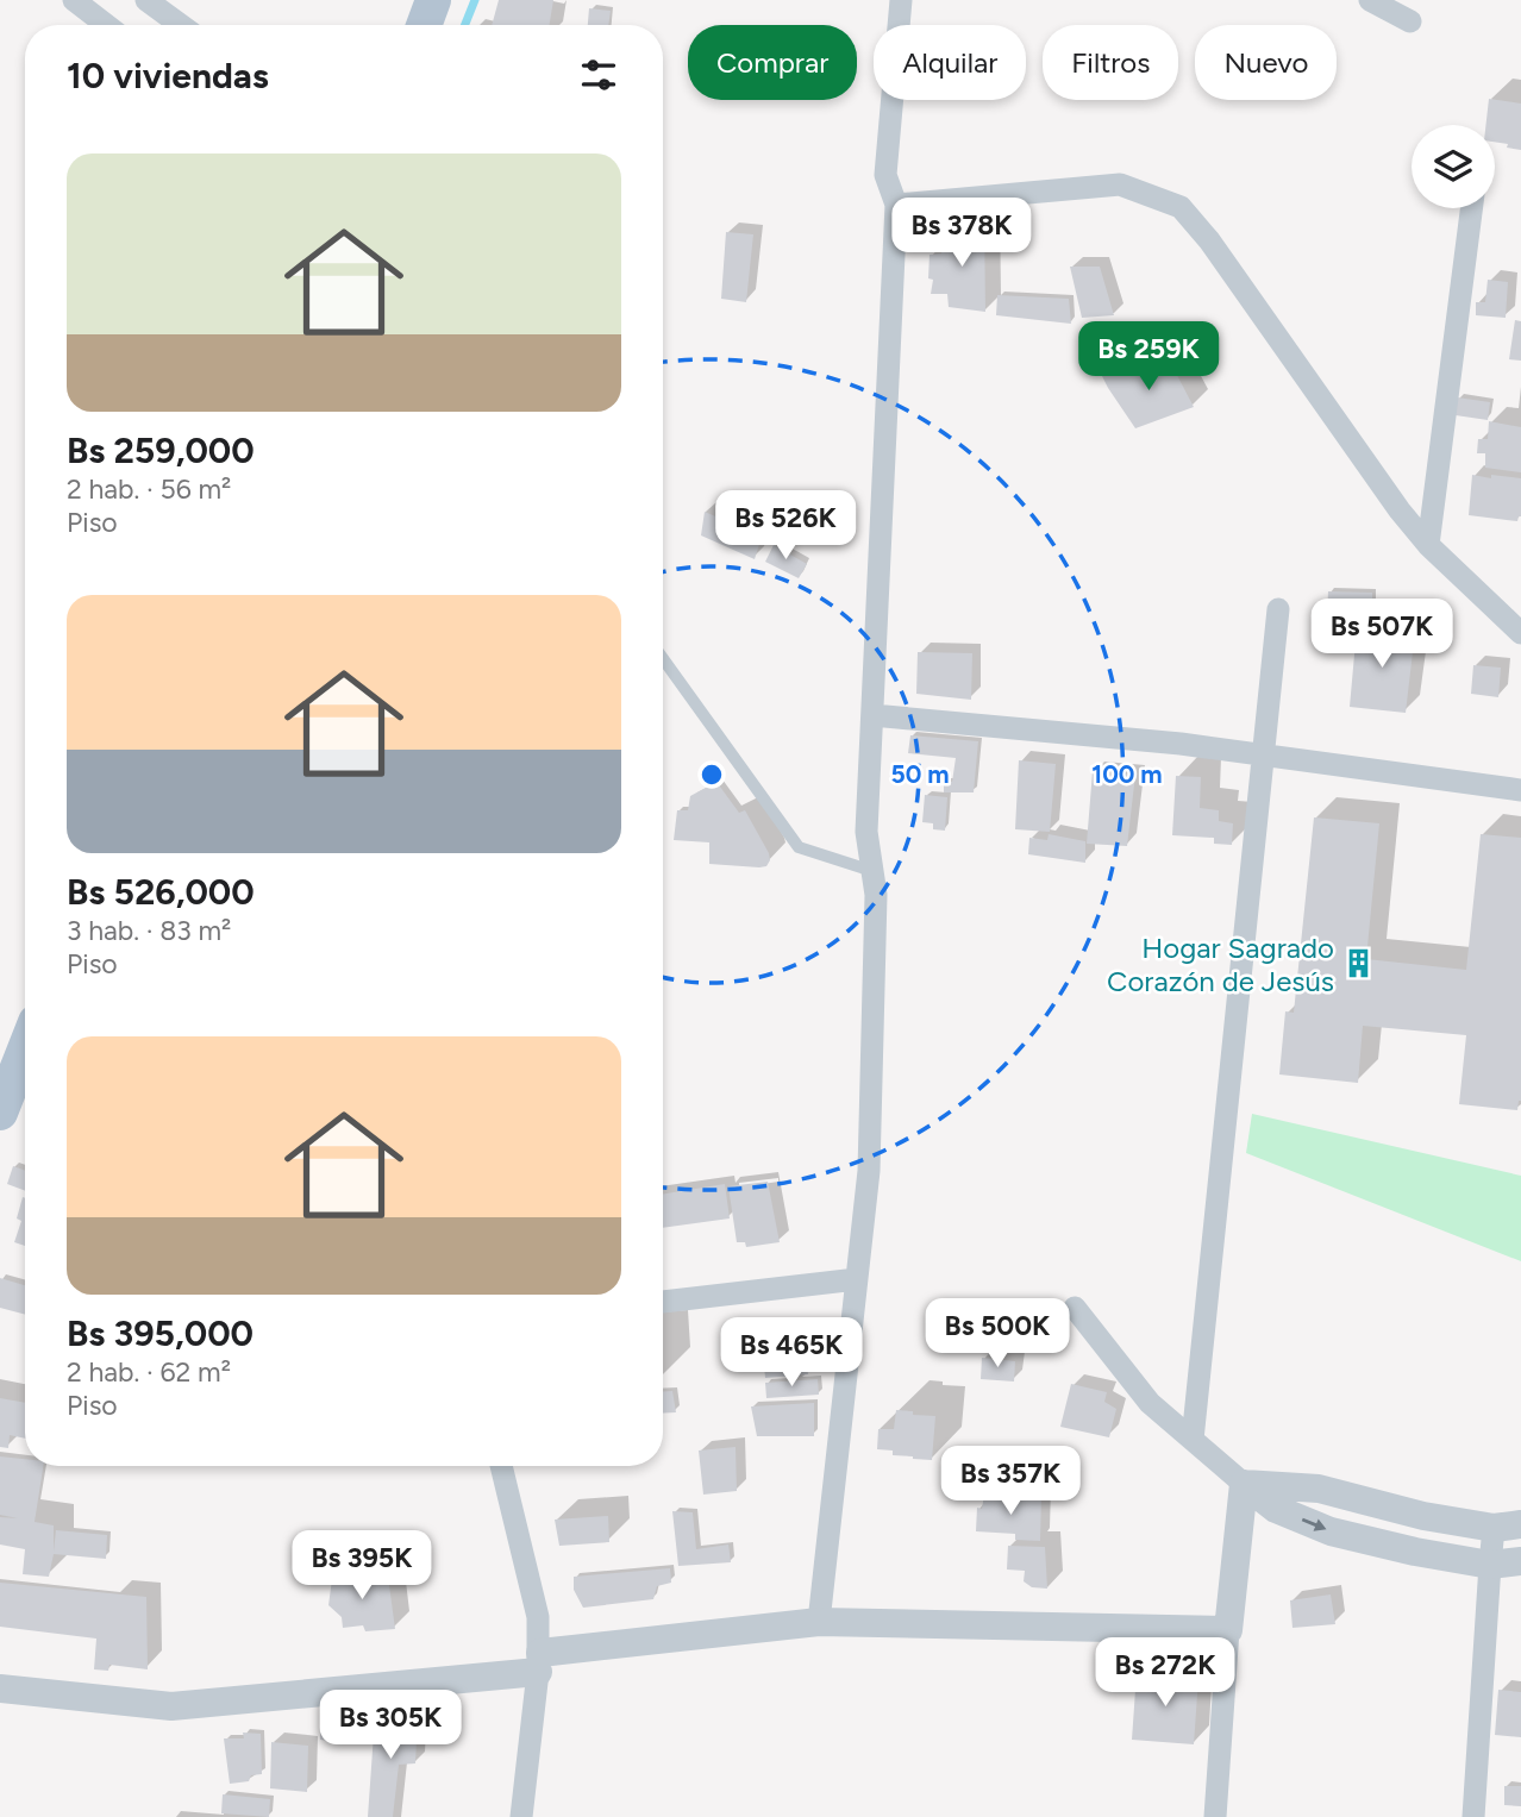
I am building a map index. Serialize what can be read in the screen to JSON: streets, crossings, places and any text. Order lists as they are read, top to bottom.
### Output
{
  "places": {
    "building": ["Hogar Sagrado Corazón de Jesús"]
  },
  "page": {
    "chip": [
      "Comprar",
      "Alquilar",
      "Filtros",
      "Nuevo"
    ],
    "heading": "10 viviendas",
    "list": [
      {
        "name": "Bs 259,000",
        "note": "2 hab. · 56 m² · Piso"
      },
      {
        "name": "Bs 526,000",
        "note": "3 hab. · 83 m² · Piso"
      },
      {
        "name": "Bs 395,000",
        "note": "2 hab. · 62 m² · Piso"
      }
    ],
    "price": [
      "Bs 378K",
      "Bs 259K",
      "Bs 526K",
      "Bs 507K",
      "Bs 500K",
      "Bs 465K",
      "Bs 357K",
      "Bs 395K",
      "Bs 272K",
      "Bs 305K"
    ]
  },
  "rings": ["50 m", "100 m"]
}
